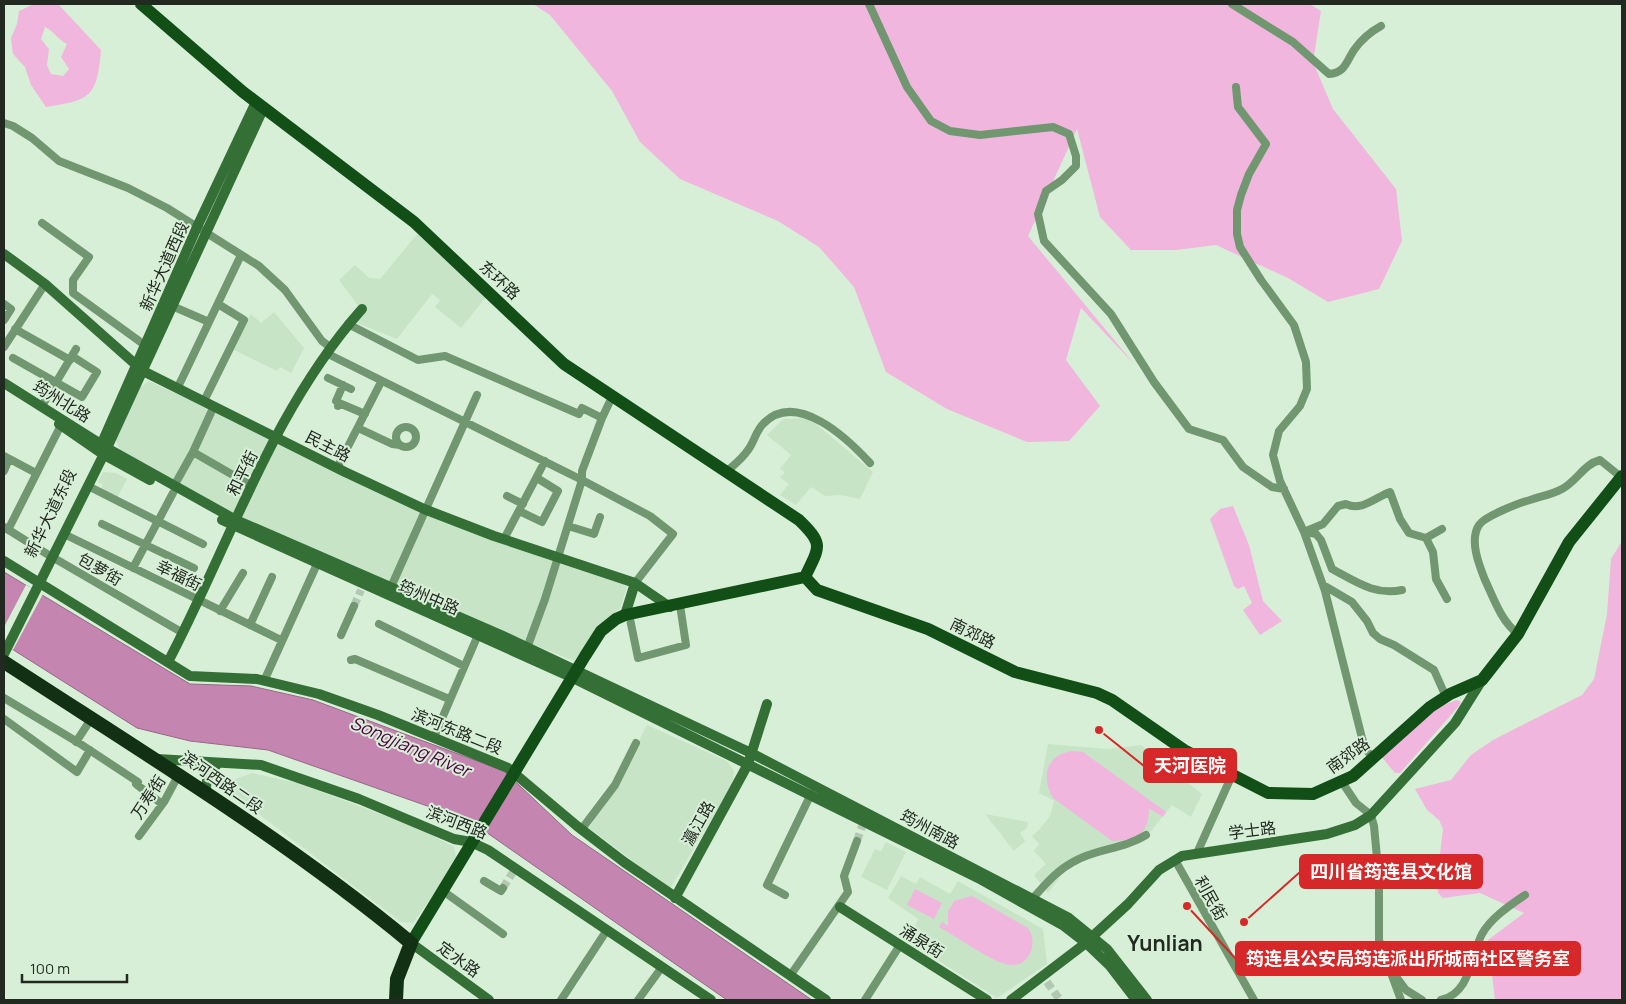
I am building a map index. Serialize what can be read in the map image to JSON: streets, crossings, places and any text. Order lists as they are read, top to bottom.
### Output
{
  "streets": {
    "highway": ["滨河西路二段"],
    "main road": [
      "新华大道西段",
      "东环路",
      "筠州北路",
      "民主路",
      "和平街",
      "新华大道东段",
      "筠州中路",
      "南郊路",
      "滨河东路二段",
      "滨河西路",
      "瀛江路",
      "筠州南路",
      "学士路",
      "涌泉街",
      "定水路"
    ],
    "street": [
      "包萝街",
      "幸福街",
      "万寿街",
      "利民街"
    ]
  },
  "crossings": [
    ["新华大道西段", "东环路"],
    ["新华大道西段", "筠州北路"],
    ["新华大道西段", "民主路"],
    ["新华大道西段", "新华大道东段"],
    ["新华大道西段", "筠州中路"],
    ["东环路", "南郊路"],
    ["筠州北路", "新华大道东段"],
    ["筠州北路", "筠州中路"],
    ["民主路", "和平街"],
    ["和平街", "包萝街"],
    ["和平街", "幸福街"],
    ["和平街", "筠州中路"],
    ["和平街", "滨河东路二段"],
    ["新华大道东段", "包萝街"],
    ["新华大道东段", "幸福街"],
    ["新华大道东段", "筠州中路"],
    ["新华大道东段", "滨河东路二段"],
    ["筠州中路", "瀛江路"],
    ["筠州中路", "筠州南路"],
    ["南郊路", "学士路"],
    ["滨河东路二段", "瀛江路"],
    ["滨河西路二段", "万寿街"],
    ["滨河西路二段", "滨河西路"],
    ["滨河西路二段", "定水路"],
    ["瀛江路", "筠州南路"],
    ["筠州南路", "学士路"],
    ["学士路", "利民街"]
  ],
  "districts": ["Yunlian"],
  "water": ["Songjiang River"],
  "places": ["天河医院", "筠连县公安局筠连派出所城南社区警务室", "四川省筠连县文化馆"],
  "scale_bar": "100 m"
}
